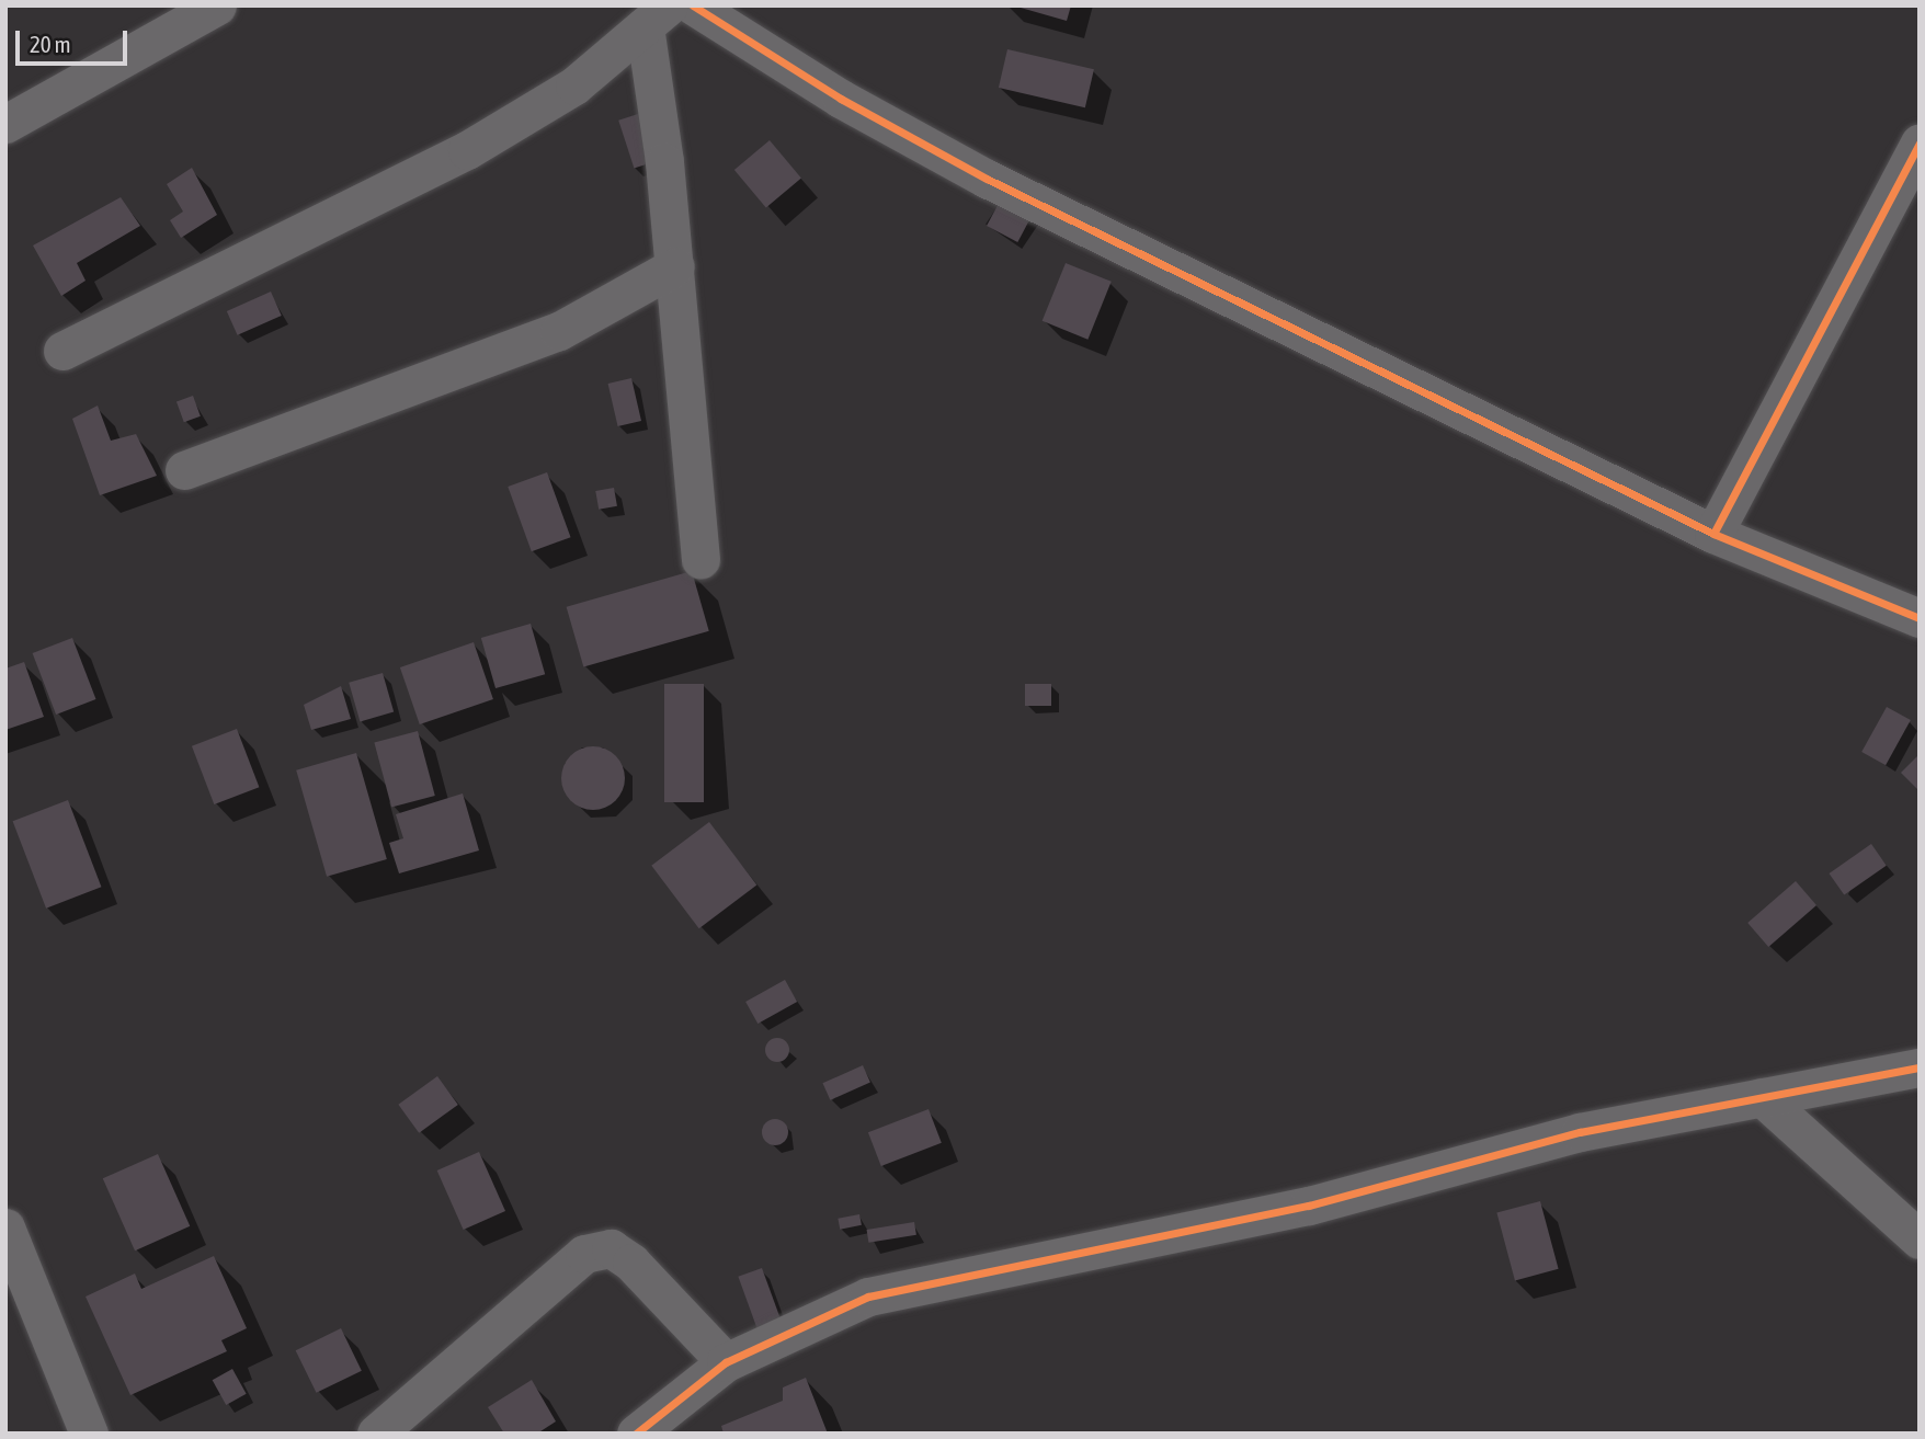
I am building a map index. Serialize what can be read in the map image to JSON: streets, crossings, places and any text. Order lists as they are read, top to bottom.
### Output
{
  "scale_bar": "20 m"
}
